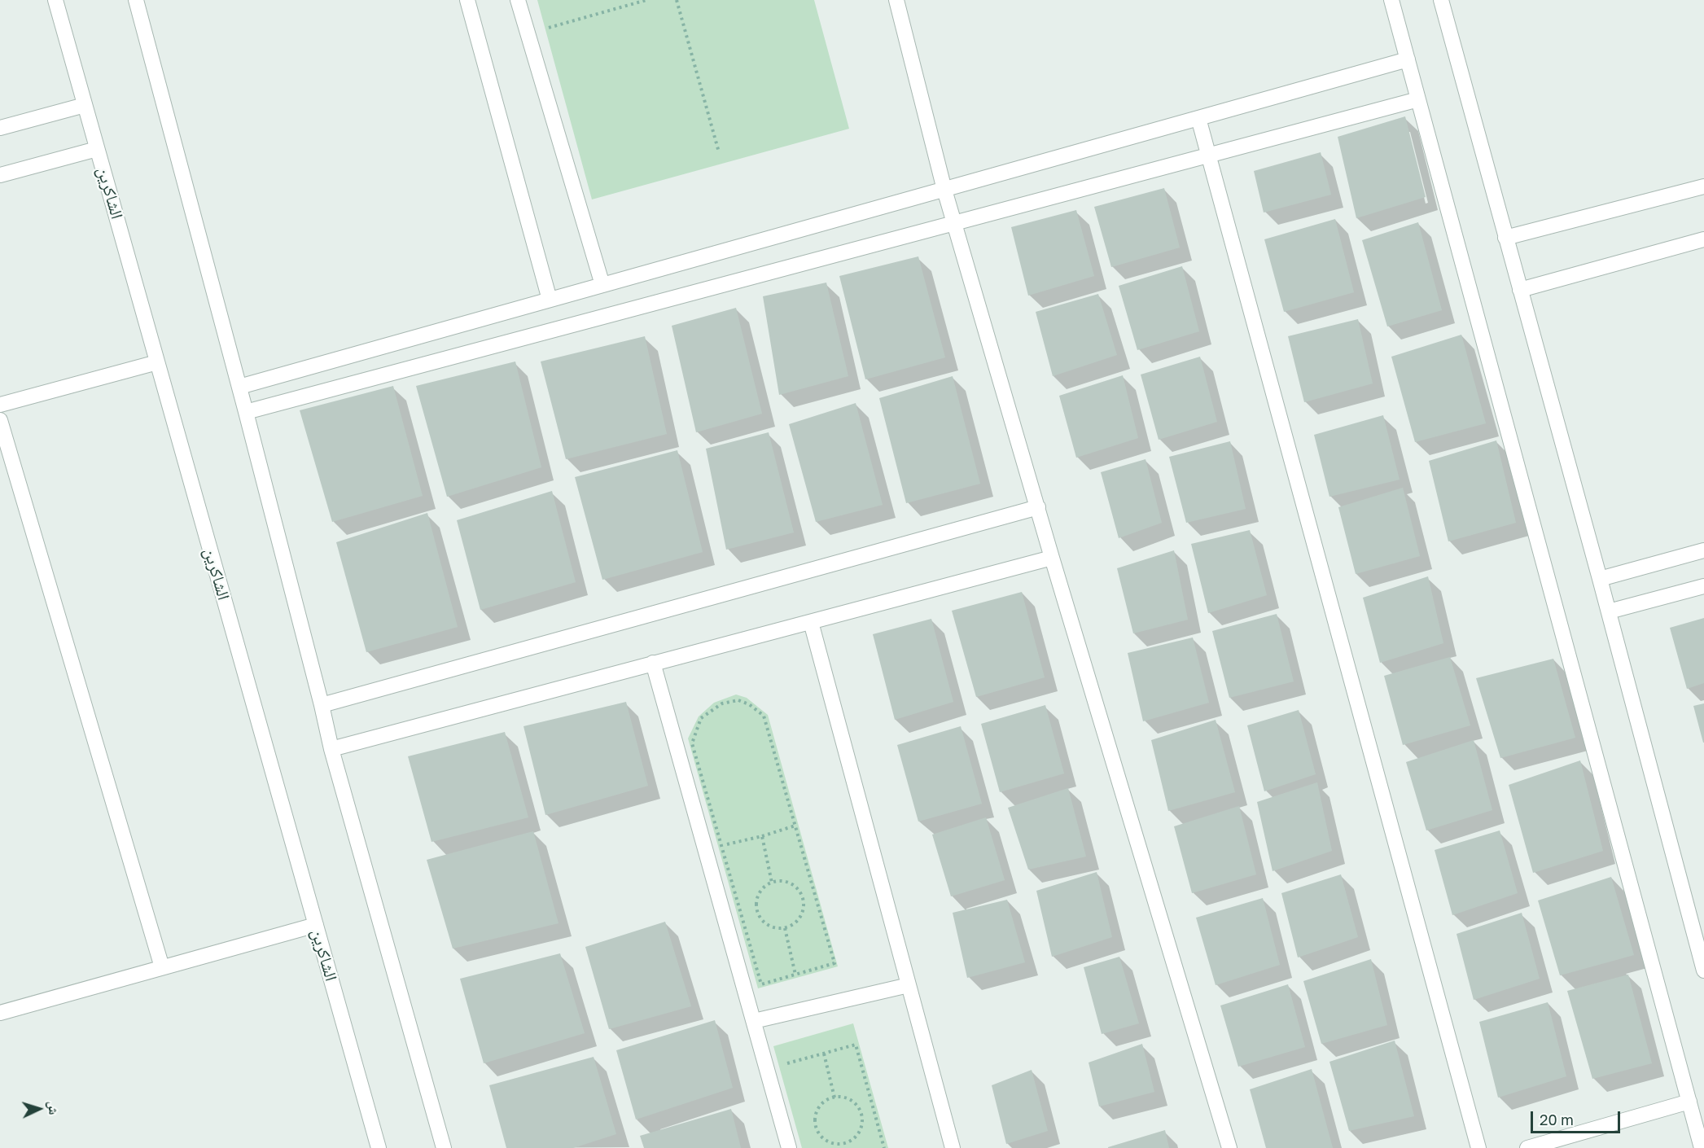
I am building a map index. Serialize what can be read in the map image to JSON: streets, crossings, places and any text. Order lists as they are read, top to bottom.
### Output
{
  "streets": {
    "street": ["الشاكرين"]
  },
  "scale_bar": "20 m",
  "north": "right"
}
